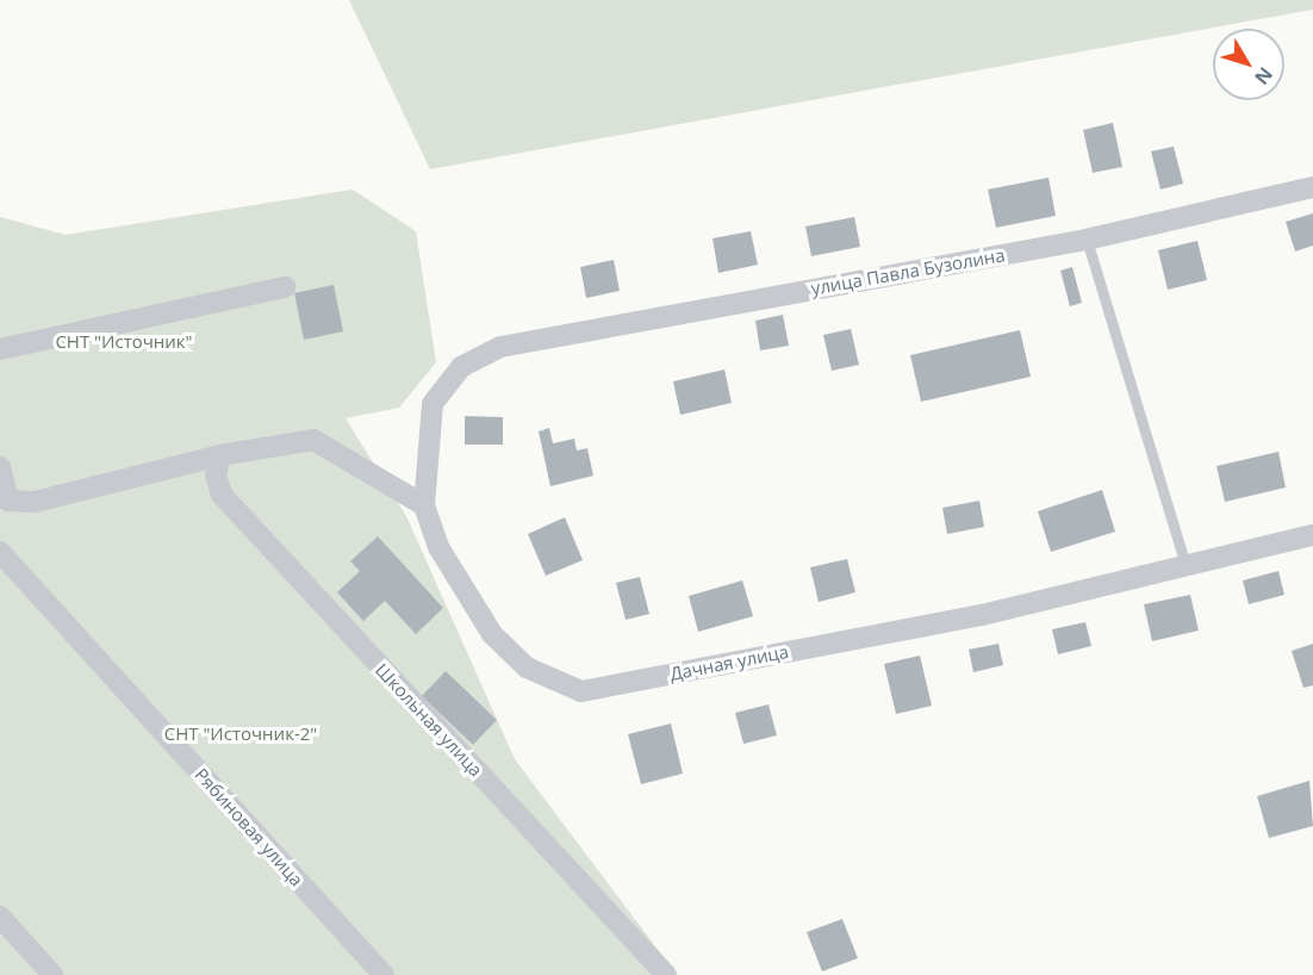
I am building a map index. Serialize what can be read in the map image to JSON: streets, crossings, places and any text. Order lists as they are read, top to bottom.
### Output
{
  "streets": {
    "street": [
      "улица Павла Бузолина",
      "Дачная улица",
      "Школьная улица",
      "Рябиновая улица"
    ]
  },
  "crossings": [
    ["улица Павла Бузолина", "Дачная улица"]
  ],
  "parks": ["СНТ \"Источник\"", "СНТ \"Источник-2\""],
  "north": "bottom right"
}
